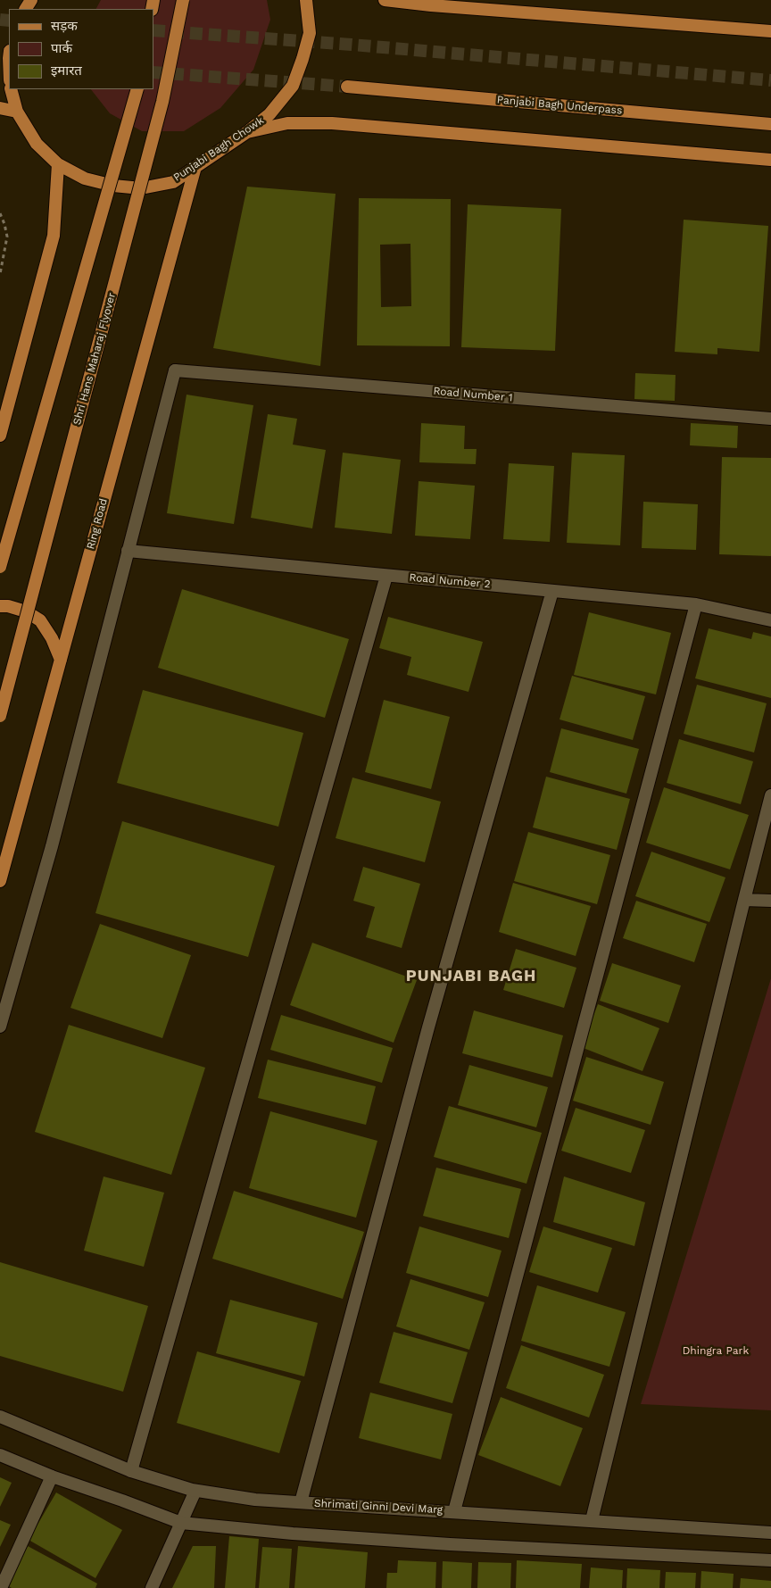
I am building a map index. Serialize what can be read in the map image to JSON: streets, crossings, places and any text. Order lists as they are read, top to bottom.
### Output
{
  "streets": {
    "main road": [
      "Panjabi Bagh Underpass",
      "Punjabi Bagh Chowk",
      "Shri Hans Maharaj Flyover",
      "Ring Road"
    ],
    "street": ["Road Number 1", "Road Number 2", "Shrimati Ginni Devi Marg"]
  },
  "crossings": [
    ["Punjabi Bagh Chowk", "Ring Road"],
    ["Road Number 1", "Road Number 2"]
  ],
  "districts": ["PUNJABI BAGH"],
  "parks": ["Dhingra Park"],
  "legend": ["सड़क", "पार्क", "इमारत"]
}
